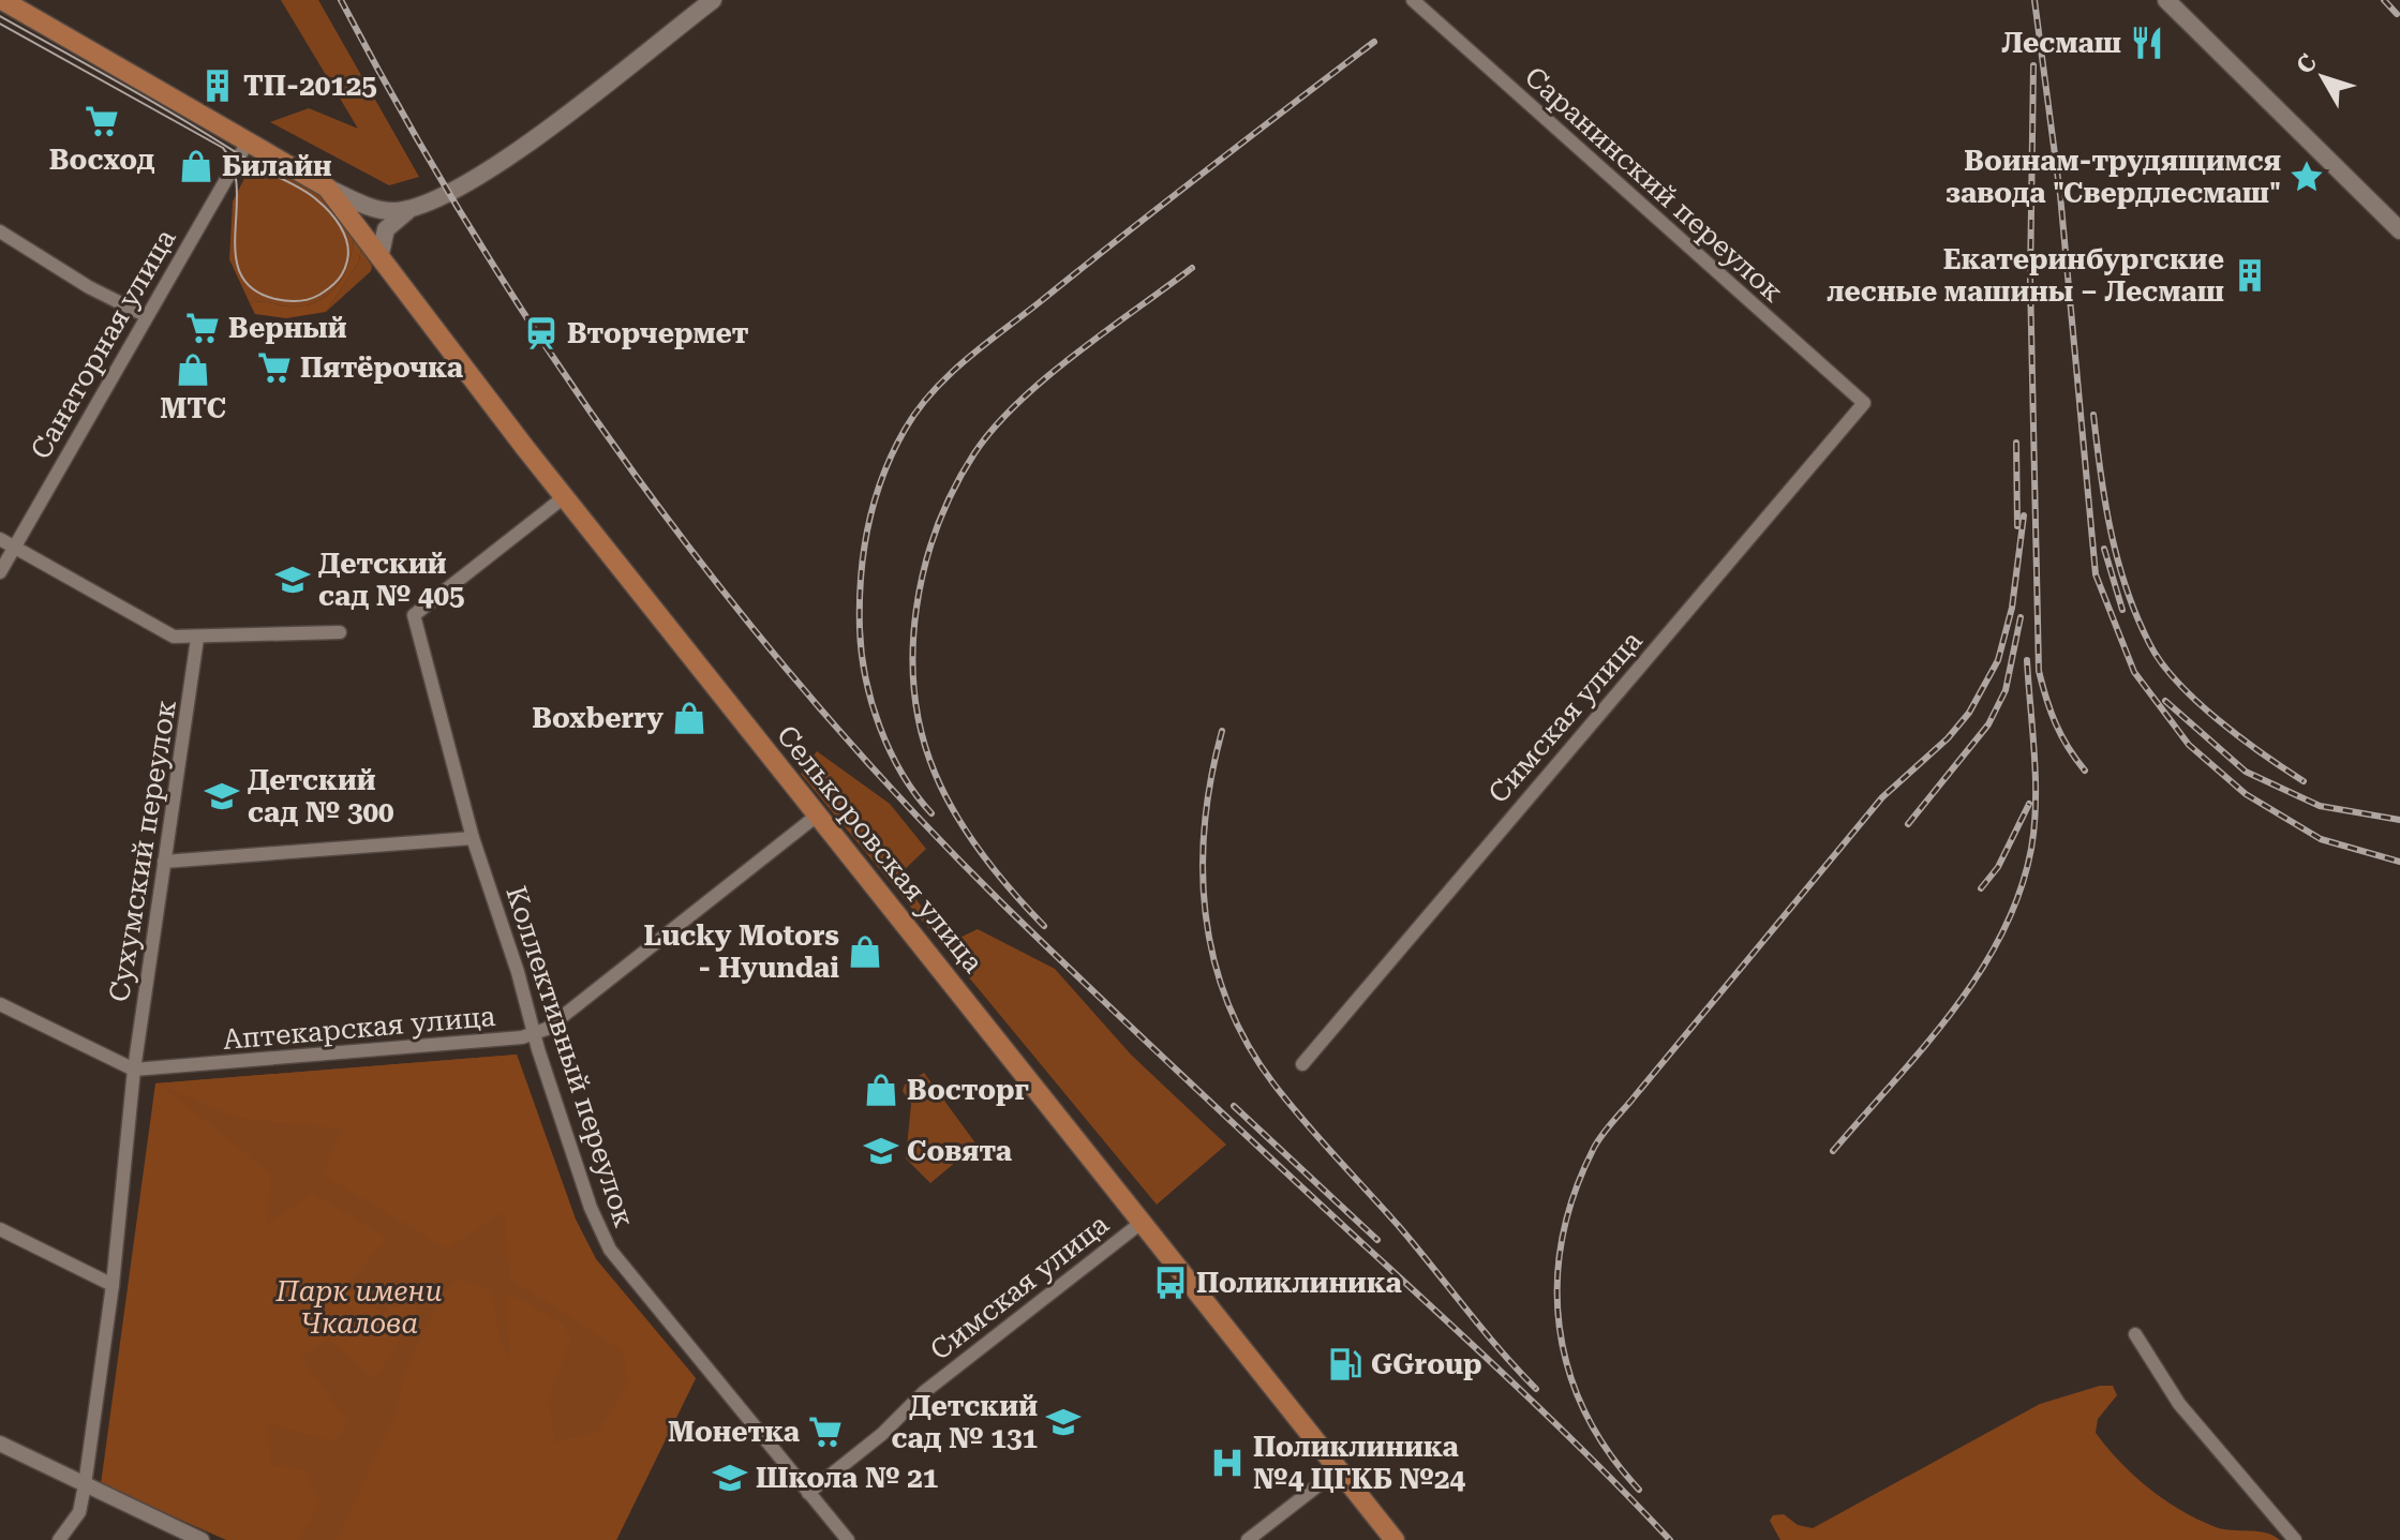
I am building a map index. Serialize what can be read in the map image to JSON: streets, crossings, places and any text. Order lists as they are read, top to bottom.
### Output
{
  "streets": {
    "main road": ["Селькоровская улица"],
    "street": [
      "Саранинский переулок",
      "Санаторная улица",
      "Симская улица",
      "Сухумский переулок",
      "Аптекарская улица",
      "Коллективный переулок"
    ]
  },
  "crossings": [
    ["Саранинский переулок", "Симская улица"],
    ["Санаторная улица", "Селькоровская улица"],
    ["Симская улица", "Селькоровская улица"],
    ["Симская улица", "Коллективный переулок"],
    ["Селькоровская улица", "Аптекарская улица"],
    ["Селькоровская улица", "Коллективный переулок"],
    ["Сухумский переулок", "Аптекарская улица"],
    ["Аптекарская улица", "Коллективный переулок"]
  ],
  "parks": ["Парк имени Чкалова"],
  "places": {
    "restaurant": ["Лесмаш"],
    "building": ["ТП-20125", "Екатеринбургские лесные машины – Лесмаш"],
    "supermarket": [
      "Восход",
      "Верный",
      "Пятёрочка",
      "Монетка"
    ],
    "shop": [
      "Билайн",
      "МТС",
      "Boxberry",
      "Lucky Motors - Hyundai",
      "Восторг"
    ],
    "place": ["Воинам-трудящимся завода \"Свердлесмаш\""],
    "station": ["Вторчермет"],
    "school or university": [
      "Детский сад № 405",
      "Детский сад № 300",
      "Совята",
      "Детский сад № 131",
      "Школа № 21"
    ],
    "bus stop": ["Поликлиника"],
    "fuel station": ["GGroup"],
    "hospital": ["Поликлиника №4 ЦГКБ №24"]
  },
  "north": "top left"
}
